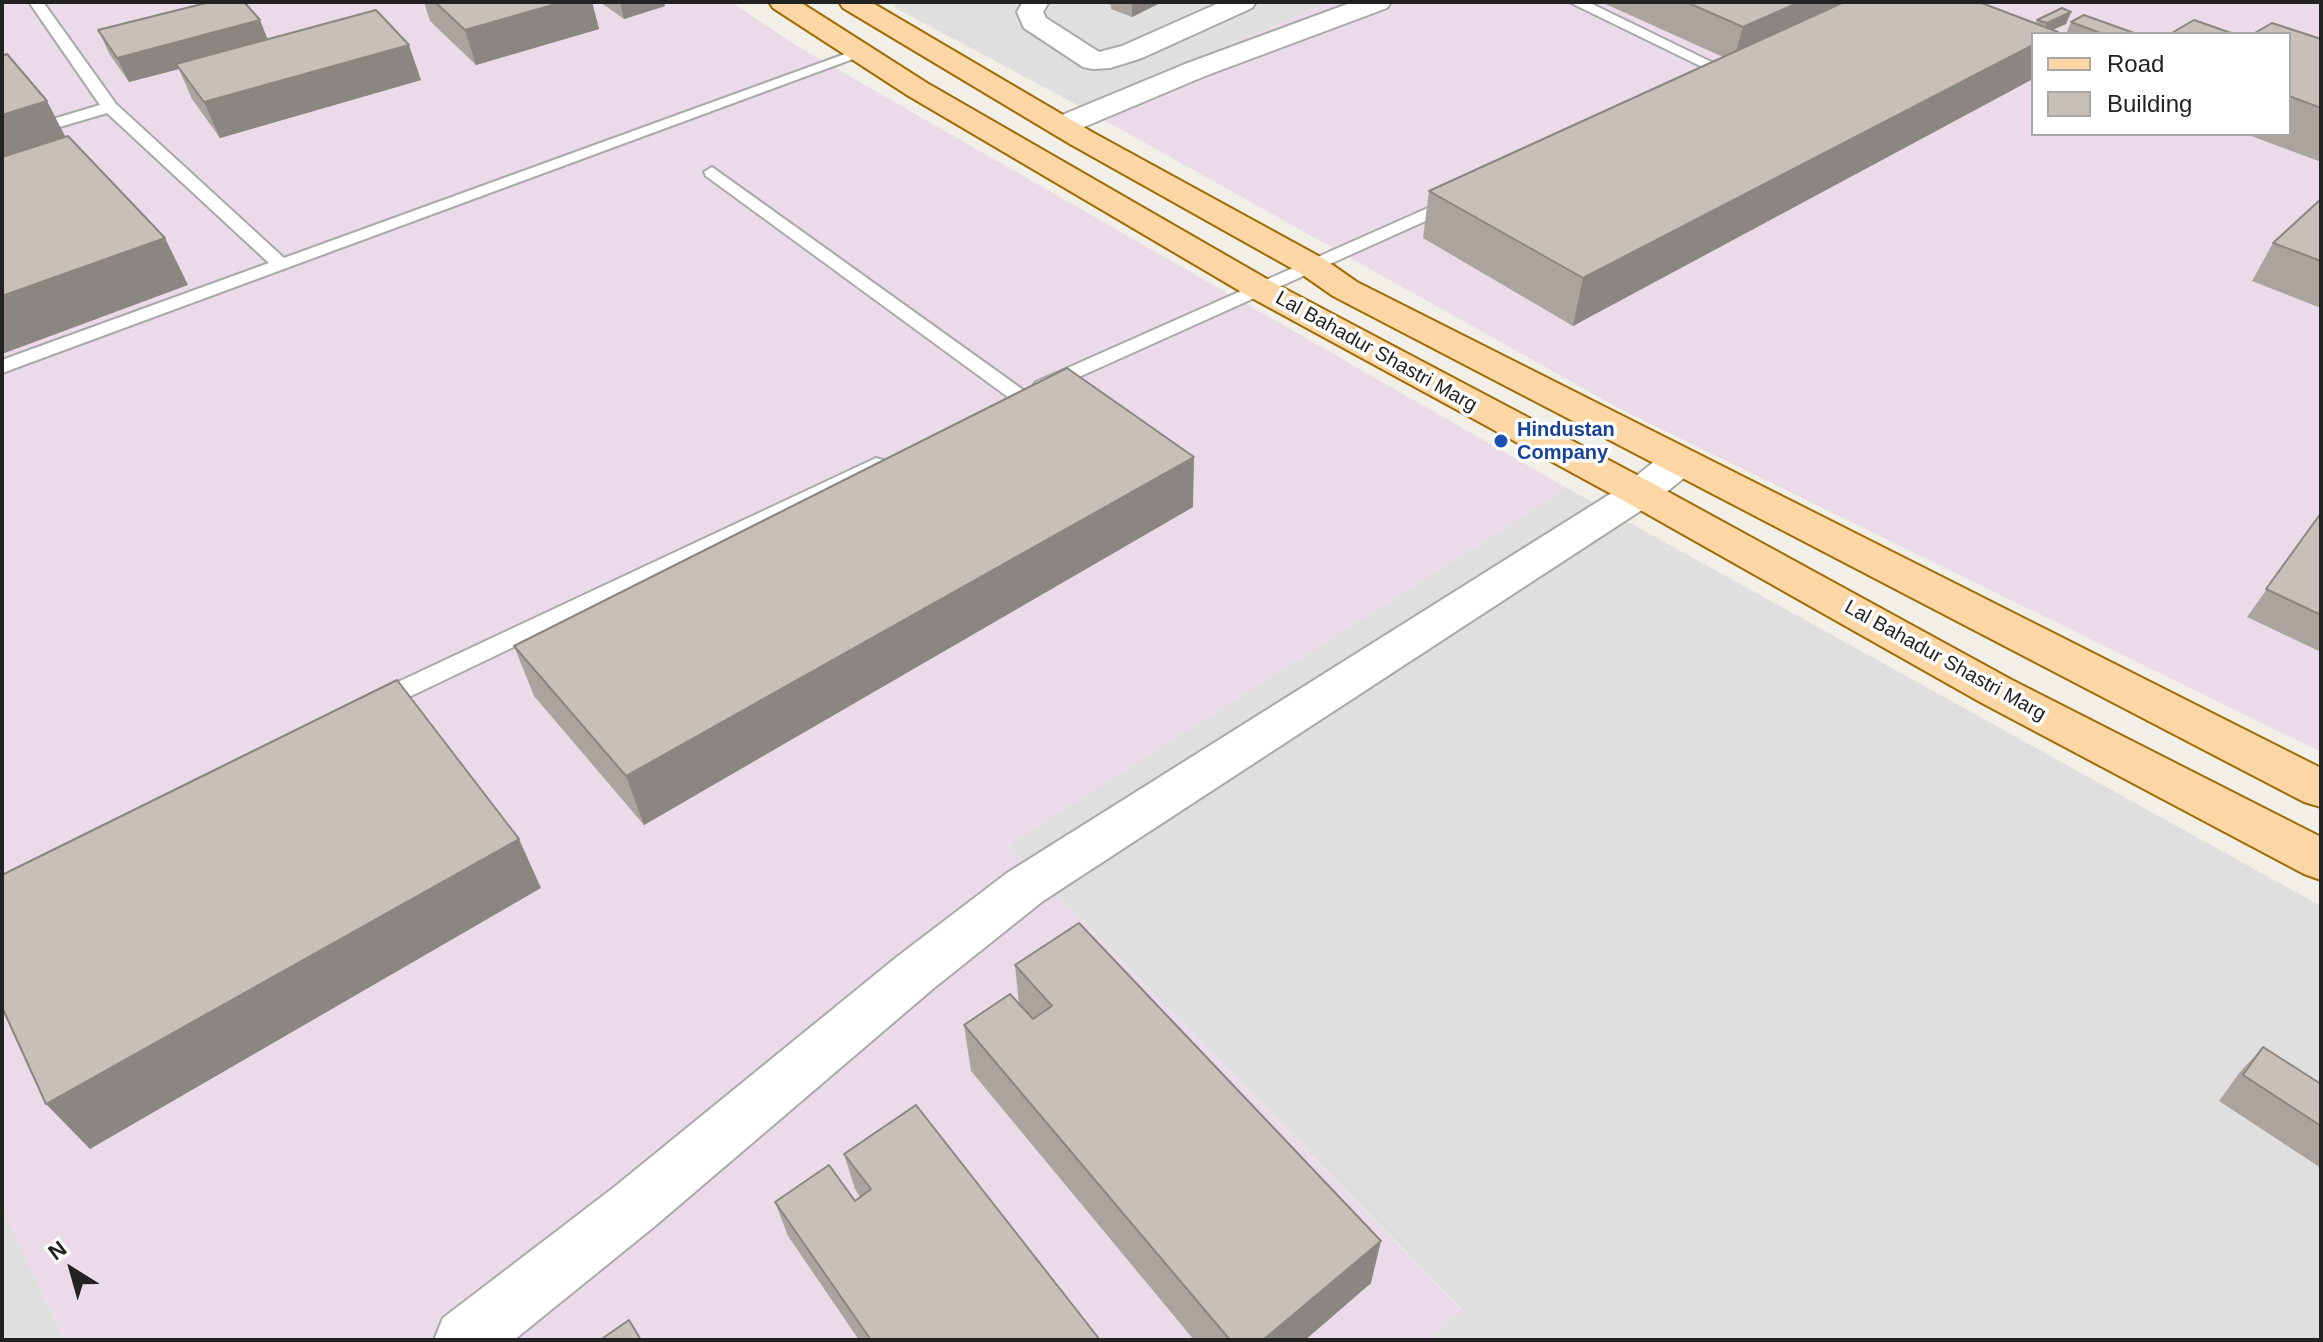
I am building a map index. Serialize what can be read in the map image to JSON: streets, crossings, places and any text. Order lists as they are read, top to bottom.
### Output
{
  "streets": {
    "main road": ["Lal Bahadur Shastri Marg"]
  },
  "places": ["Hindustan Company"],
  "legend": ["Road", "Building"],
  "north": "top left"
}
